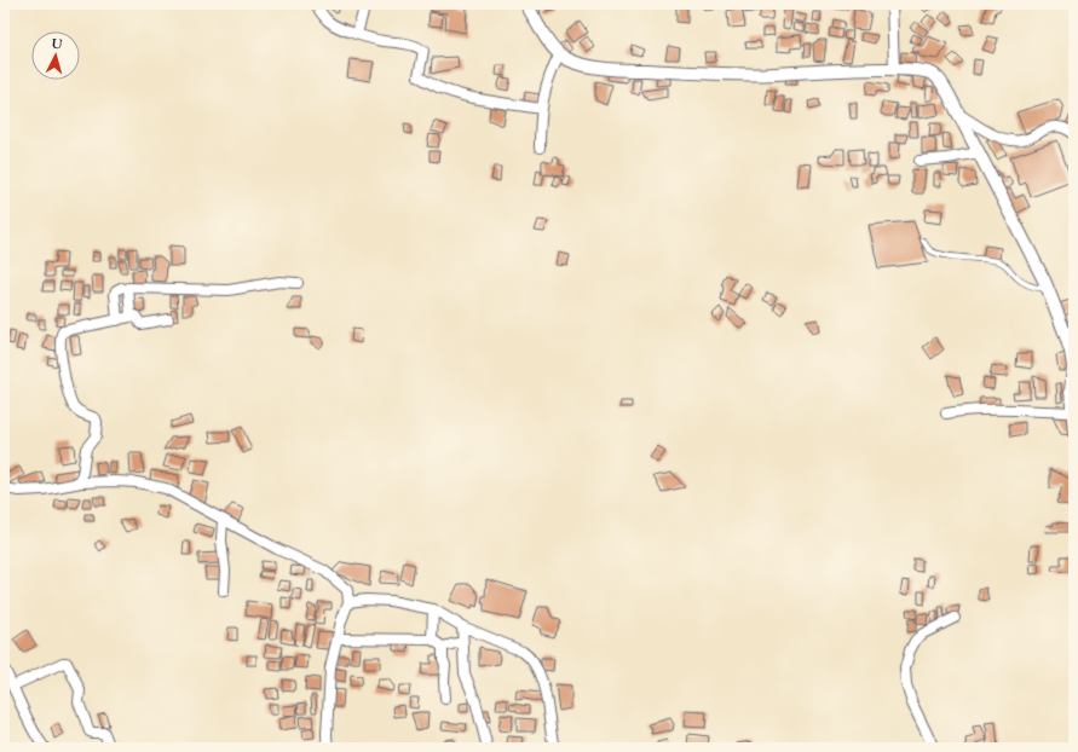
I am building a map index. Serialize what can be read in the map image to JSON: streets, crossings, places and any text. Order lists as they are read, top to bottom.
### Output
{
  "north": "top"
}
